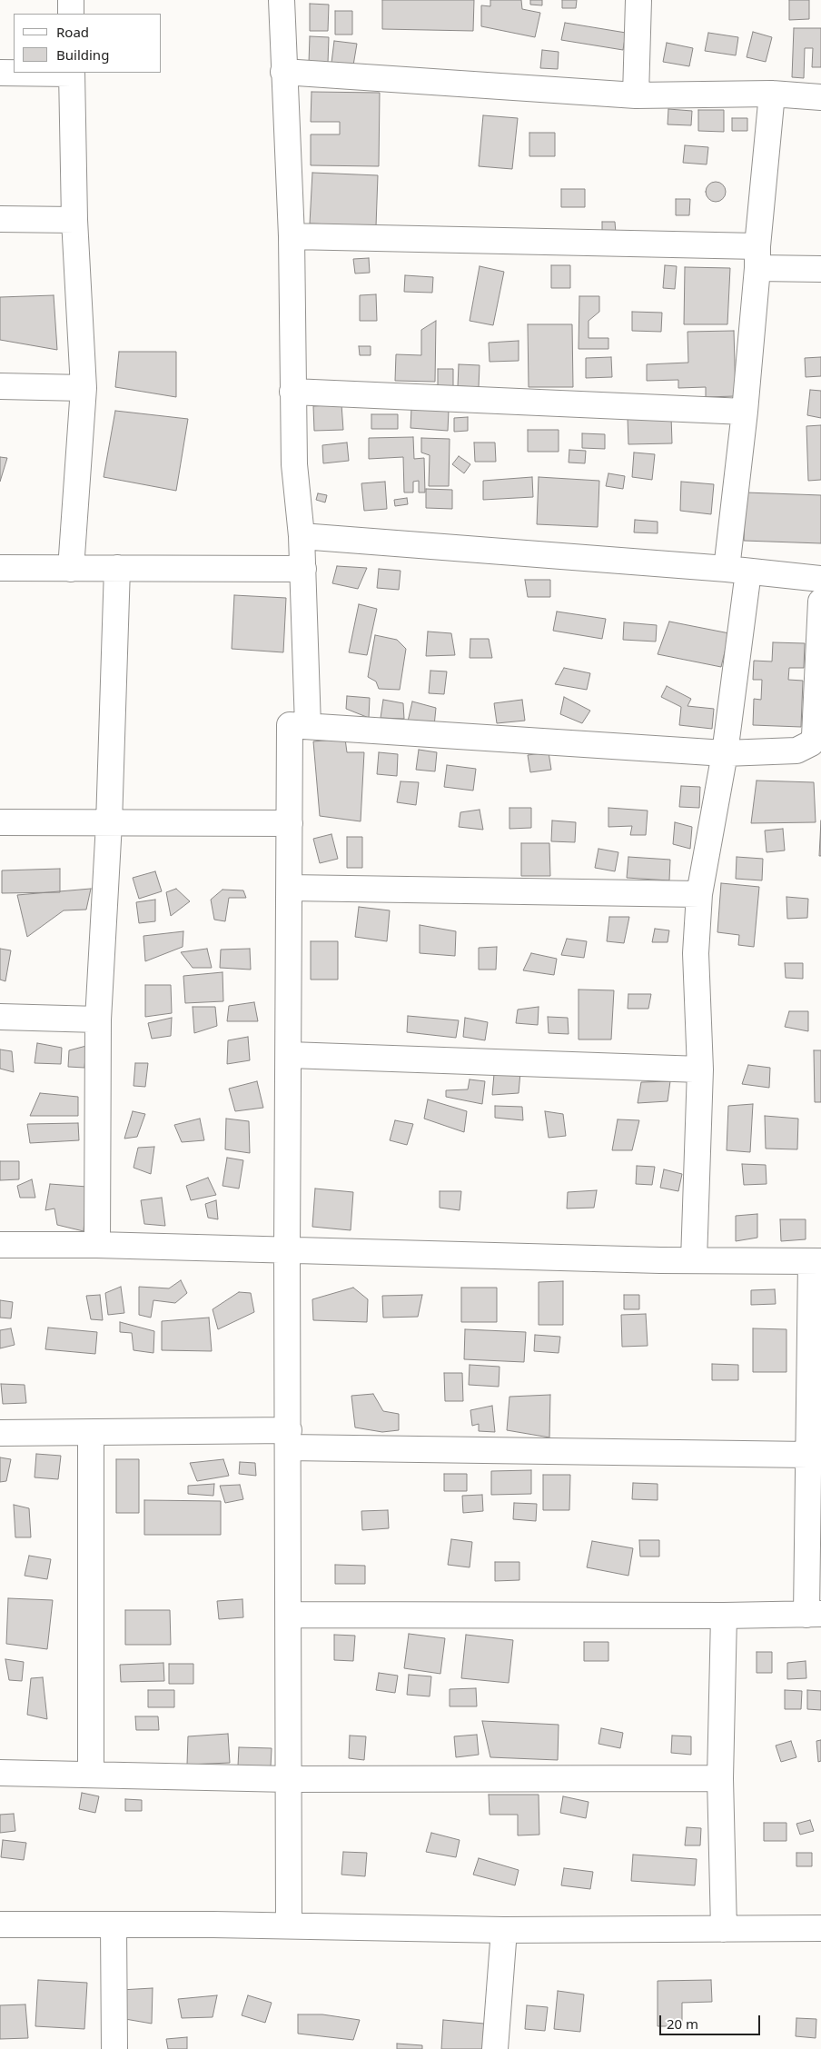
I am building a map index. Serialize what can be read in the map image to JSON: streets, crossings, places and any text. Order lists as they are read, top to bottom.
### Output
{
  "legend": ["Road", "Building"],
  "scale_bar": "20 m"
}
